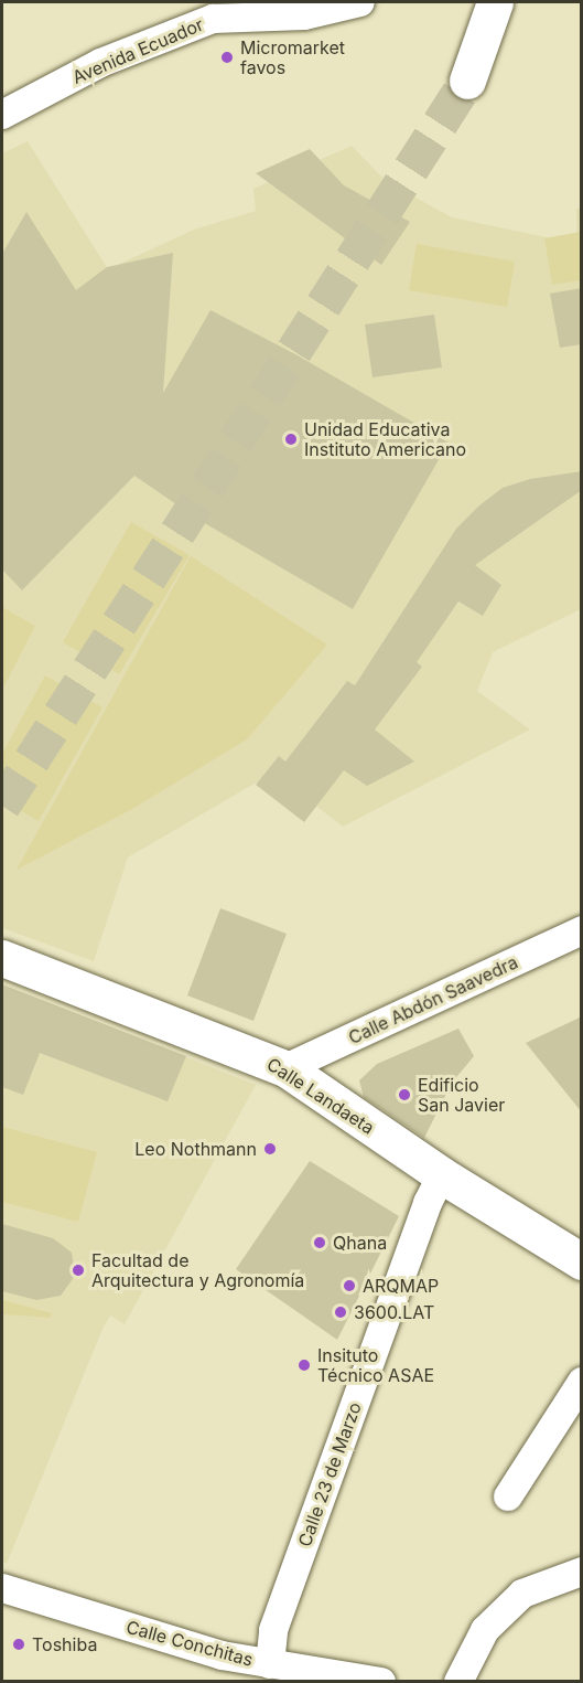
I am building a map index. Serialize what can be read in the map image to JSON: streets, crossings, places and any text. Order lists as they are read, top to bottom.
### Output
{
  "streets": {
    "main road": ["Calle Landaeta"],
    "street": [
      "Avenida Ecuador",
      "Calle Abdón Saavedra",
      "Calle 23 de Marzo",
      "Calle Conchitas"
    ]
  },
  "crossings": [
    ["Calle Abdón Saavedra", "Calle Landaeta"],
    ["Calle Landaeta", "Calle 23 de Marzo"],
    ["Calle 23 de Marzo", "Calle Conchitas"]
  ],
  "places": [
    "Micromarket favos",
    "Unidad Educativa Instituto Americano",
    "Edificio San Javier",
    "Leo Nothmann",
    "Qhana",
    "Facultad de Arquitectura y Agronomía",
    "ARQMAP",
    "3600.LAT",
    "Insituto Técnico ASAE",
    "Toshiba"
  ]
}
